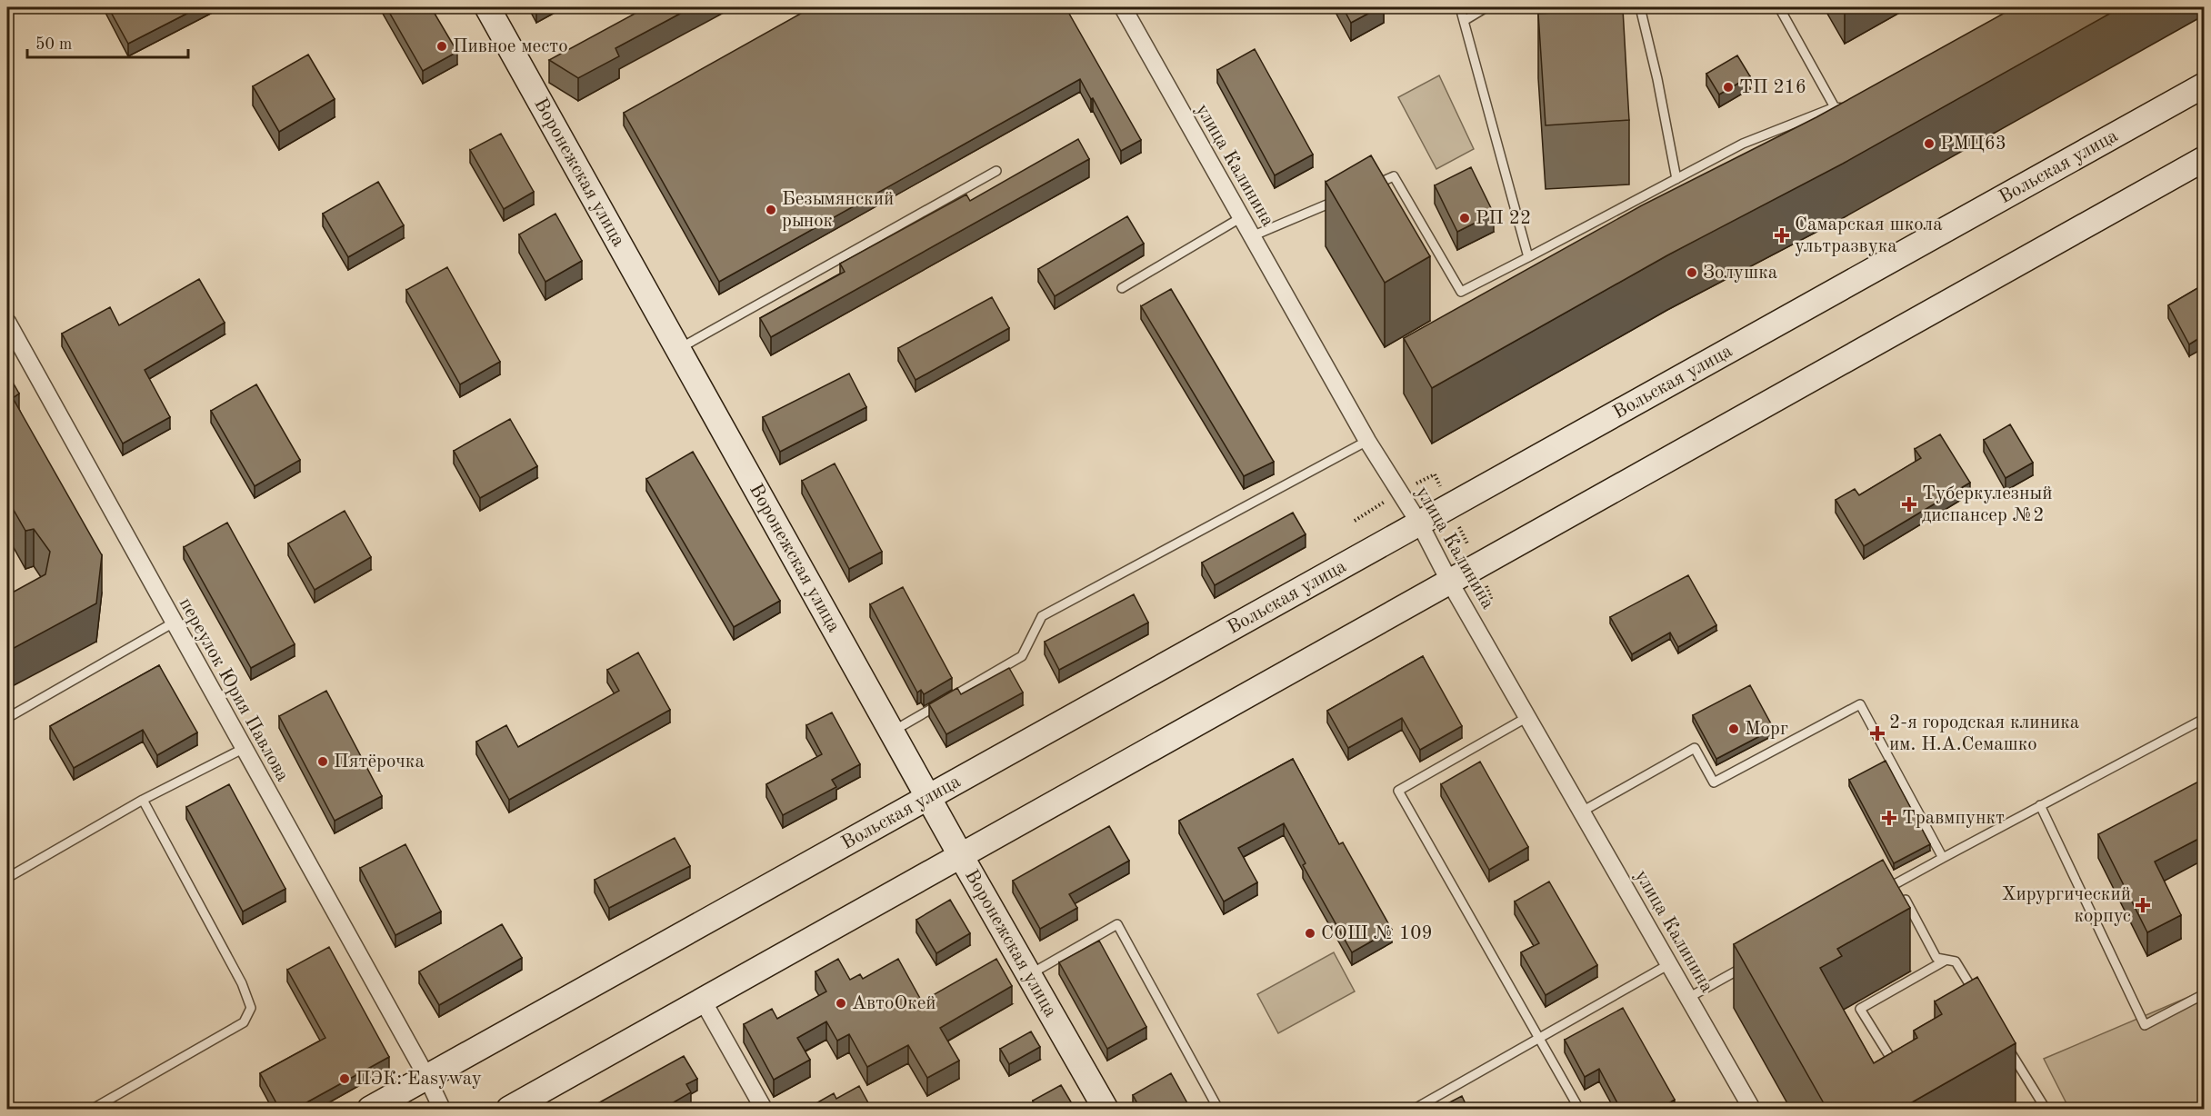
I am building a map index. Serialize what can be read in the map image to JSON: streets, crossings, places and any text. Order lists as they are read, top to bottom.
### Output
{
  "streets": {
    "main road": ["Вольская улица", "Воронежская улица"],
    "street": ["улица Калинина", "переулок Юрия Павлова"]
  },
  "crossings": [
    ["улица Калинина", "Вольская улица"],
    ["Вольская улица", "Воронежская улица"],
    ["Вольская улица", "переулок Юрия Павлова"]
  ],
  "places": {
    "other": [
      "Пивное место",
      "ТП 216",
      "РМЦ63",
      "Безымянский рынок",
      "РП 22",
      "Золушка",
      "Морг",
      "Пятёрочка",
      "СОШ № 109",
      "АвтоОкей",
      "ПЭК: Easyway"
    ],
    "health": [
      "Самарская школа ультразвука",
      "Туберкулезный диспансер №2",
      "2-я городская клиника им. Н.А.Семашко",
      "Травмпункт",
      "Хирургический корпус"
    ]
  },
  "scale_bar": "50 m"
}
